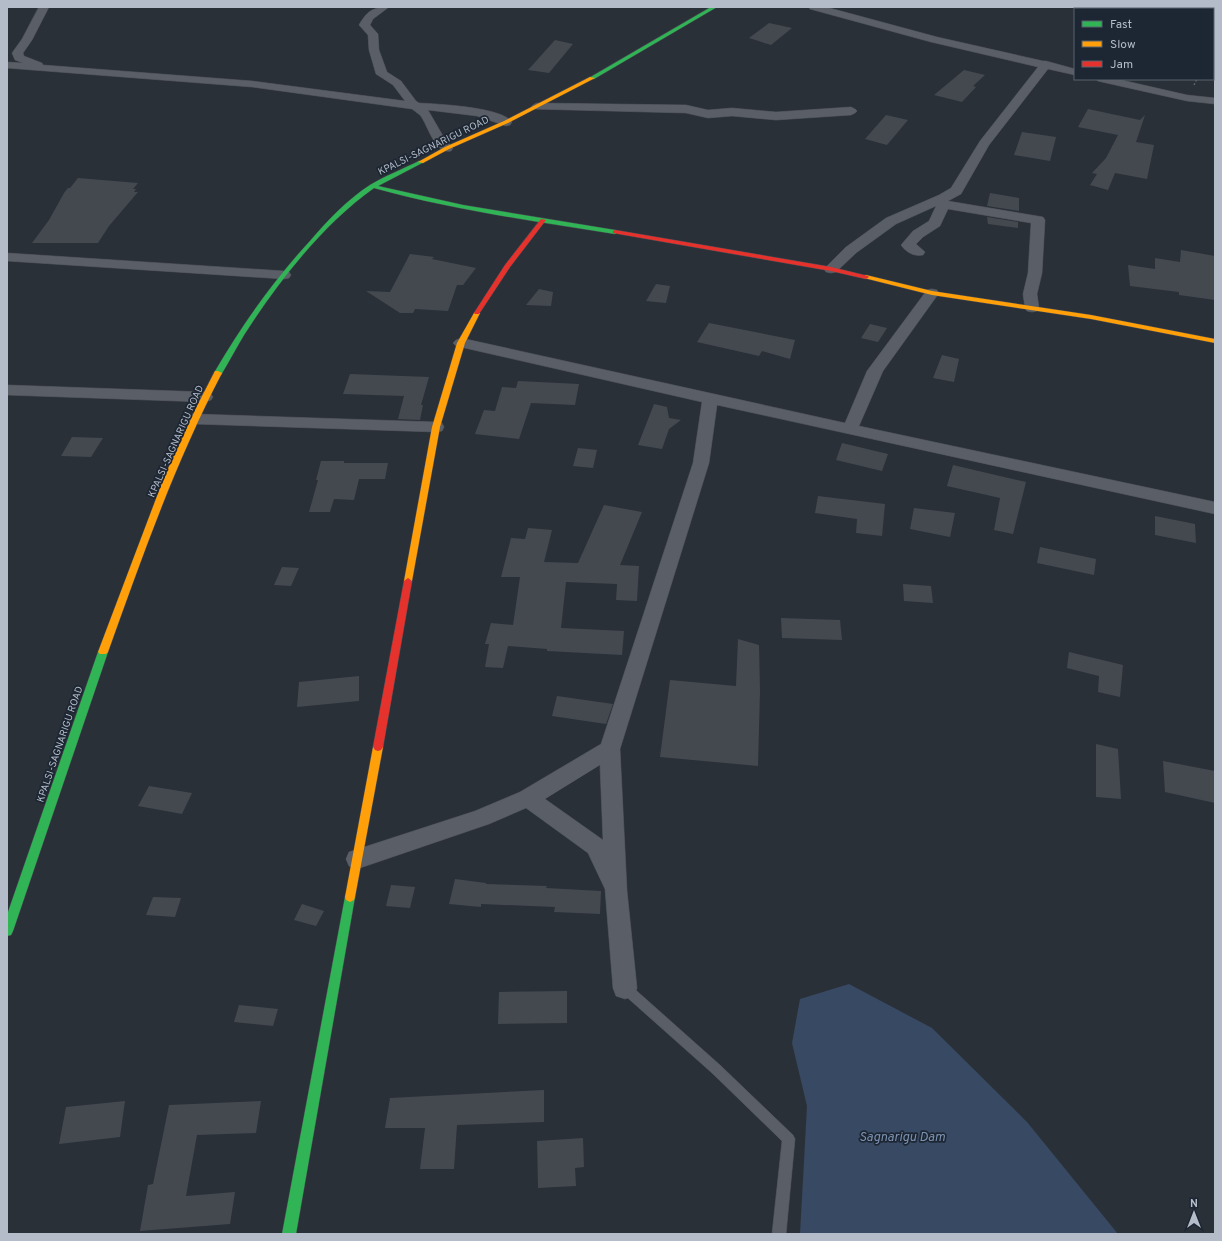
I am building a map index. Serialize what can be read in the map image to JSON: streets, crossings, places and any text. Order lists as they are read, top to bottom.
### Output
{
  "streets": {
    "street": ["KPALSI-SAGNARIGU ROAD"]
  },
  "water": ["Sagnarigu Dam"],
  "legend": ["Fast", "Slow", "Jam"],
  "north": "top"
}
